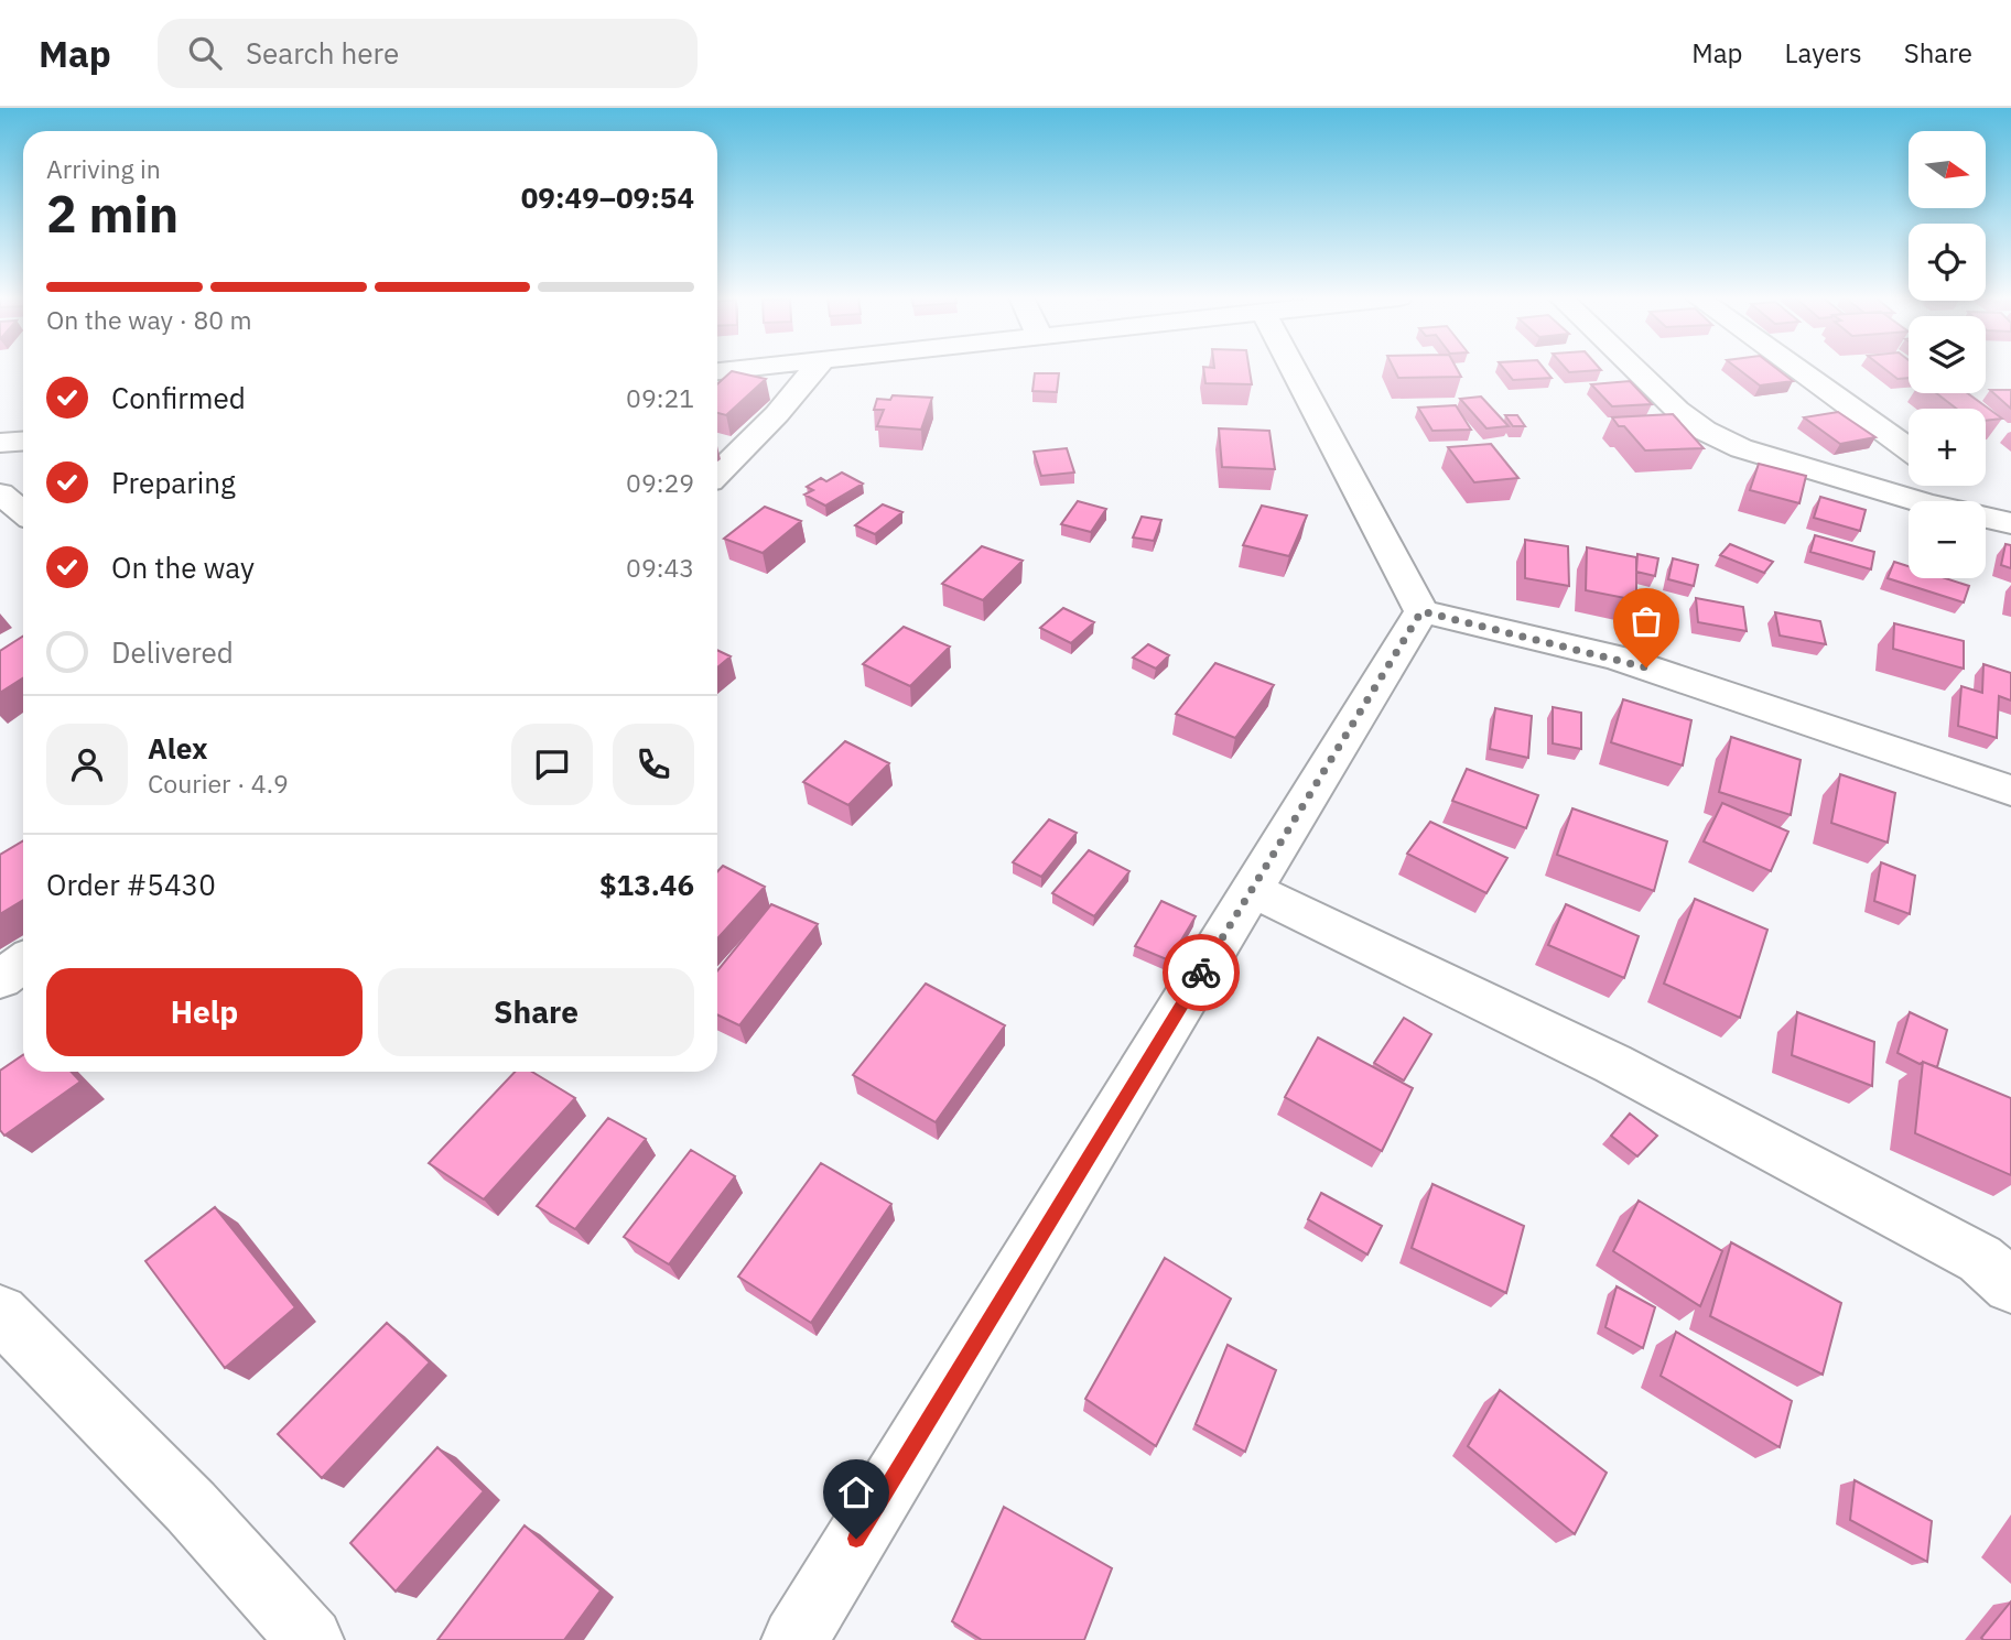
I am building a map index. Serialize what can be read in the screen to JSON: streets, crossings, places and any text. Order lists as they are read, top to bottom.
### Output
{
  "north": "right",
  "page": {
    "header": "Map",
    "search": "Search here",
    "nav": ["Map", "Layers", "Share"],
    "map_buttons": ["+", "−"],
    "heading": ["2 min", "Arriving in", "09:49–09:54"],
    "panel": [
      "Alex",
      "Courier · 4.9",
      "Order #5430",
      "$13.46"
    ],
    "bar": "On the way · 80 m",
    "list": [
      ["Confirmed", "09:21"],
      ["Preparing", "09:29"],
      ["On the way", "09:43"],
      "Delivered"
    ],
    "buttons": ["Help", "Share"]
  }
}
